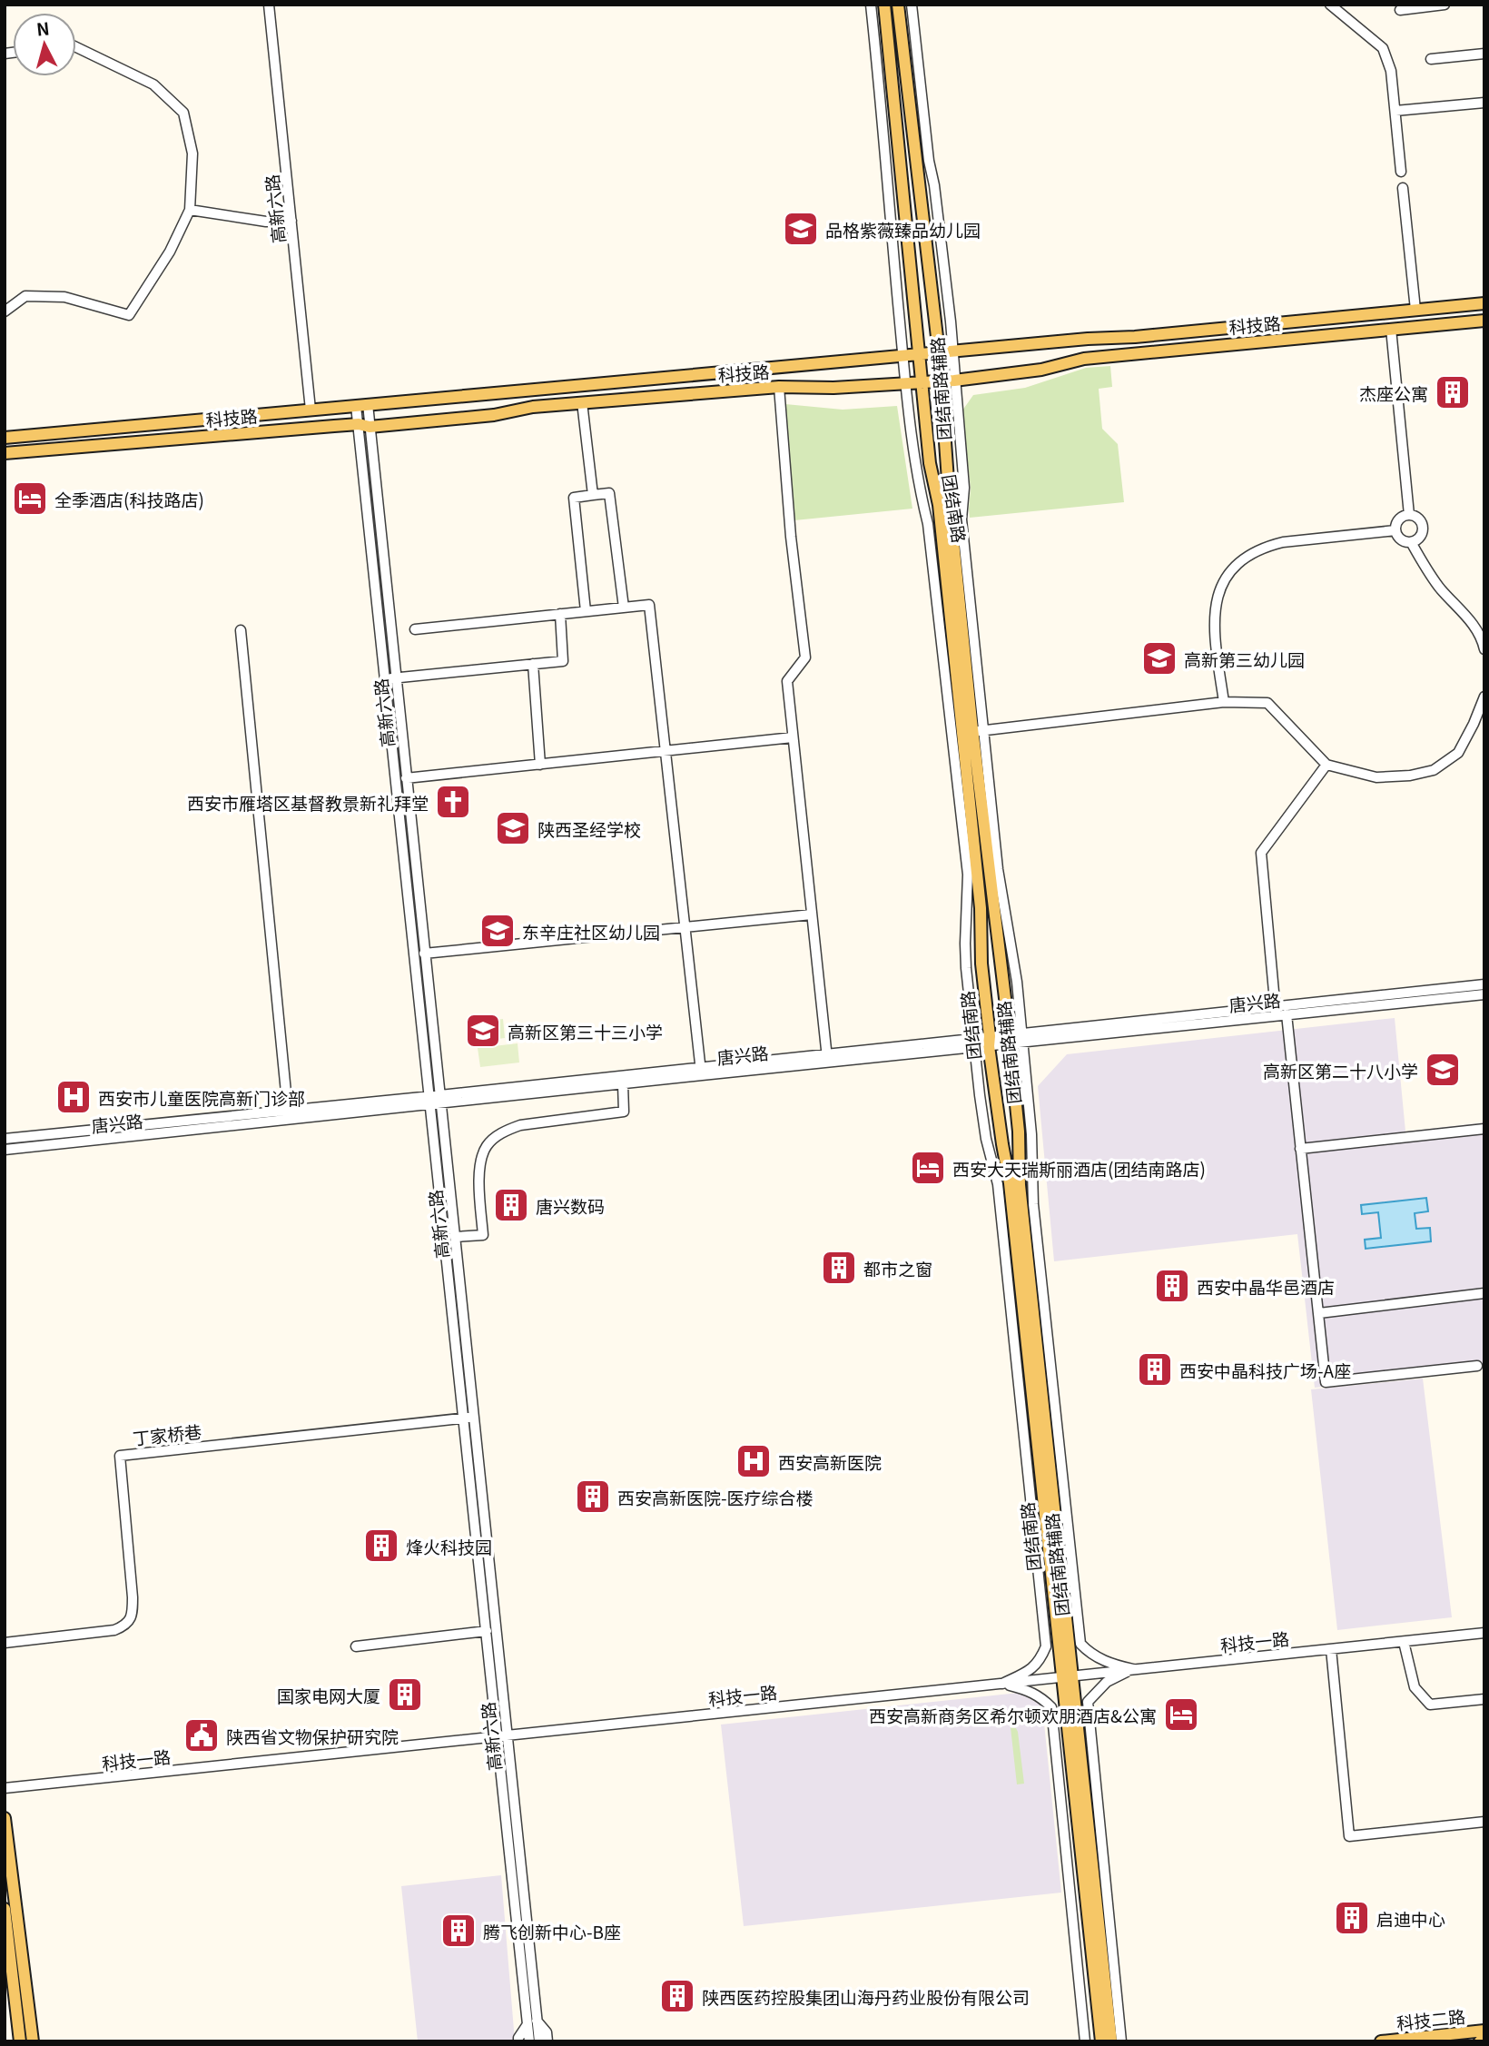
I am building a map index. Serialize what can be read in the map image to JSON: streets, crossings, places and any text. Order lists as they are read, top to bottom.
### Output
{
  "streets": {
    "main road": ["科技路", "团结南路", "科技二路"],
    "street": [
      "高新六路",
      "团结南路辅路",
      "唐兴路",
      "丁家桥巷",
      "科技一路"
    ]
  },
  "crossings": [
    ["高新六路", "科技路"],
    ["高新六路", "唐兴路"],
    ["高新六路", "丁家桥巷"],
    ["高新六路", "科技一路"],
    ["科技路", "团结南路辅路"],
    ["科技路", "团结南路"],
    ["团结南路辅路", "团结南路"],
    ["团结南路辅路", "唐兴路"],
    ["团结南路辅路", "科技一路"],
    ["团结南路", "唐兴路"],
    ["团结南路", "科技一路"]
  ],
  "places": {
    "school or university": [
      "品格紫薇臻品幼儿园",
      "高新第三幼儿园",
      "陕西圣经学校",
      "东辛庄社区幼儿园",
      "高新区第三十三小学",
      "高新区第二十八小学"
    ],
    "building": [
      "杰座公寓",
      "唐兴数码",
      "都市之窗",
      "西安中晶华邑酒店",
      "西安中晶科技广场-A座",
      "西安高新医院-医疗综合楼",
      "烽火科技园",
      "国家电网大厦",
      "启迪中心",
      "腾飞创新中心-B座",
      "陕西医药控股集团山海丹药业股份有限公司"
    ],
    "hotel": ["全季酒店(科技路店)", "西安大天瑞斯丽酒店(团结南路店)", "西安高新商务区希尔顿欢朋酒店&公寓"],
    "church": ["西安市雁塔区基督教景新礼拜堂"],
    "hospital": ["西安市儿童医院高新门诊部", "西安高新医院"],
    "public building": ["陕西省文物保护研究院"]
  },
  "north": "top"
}
